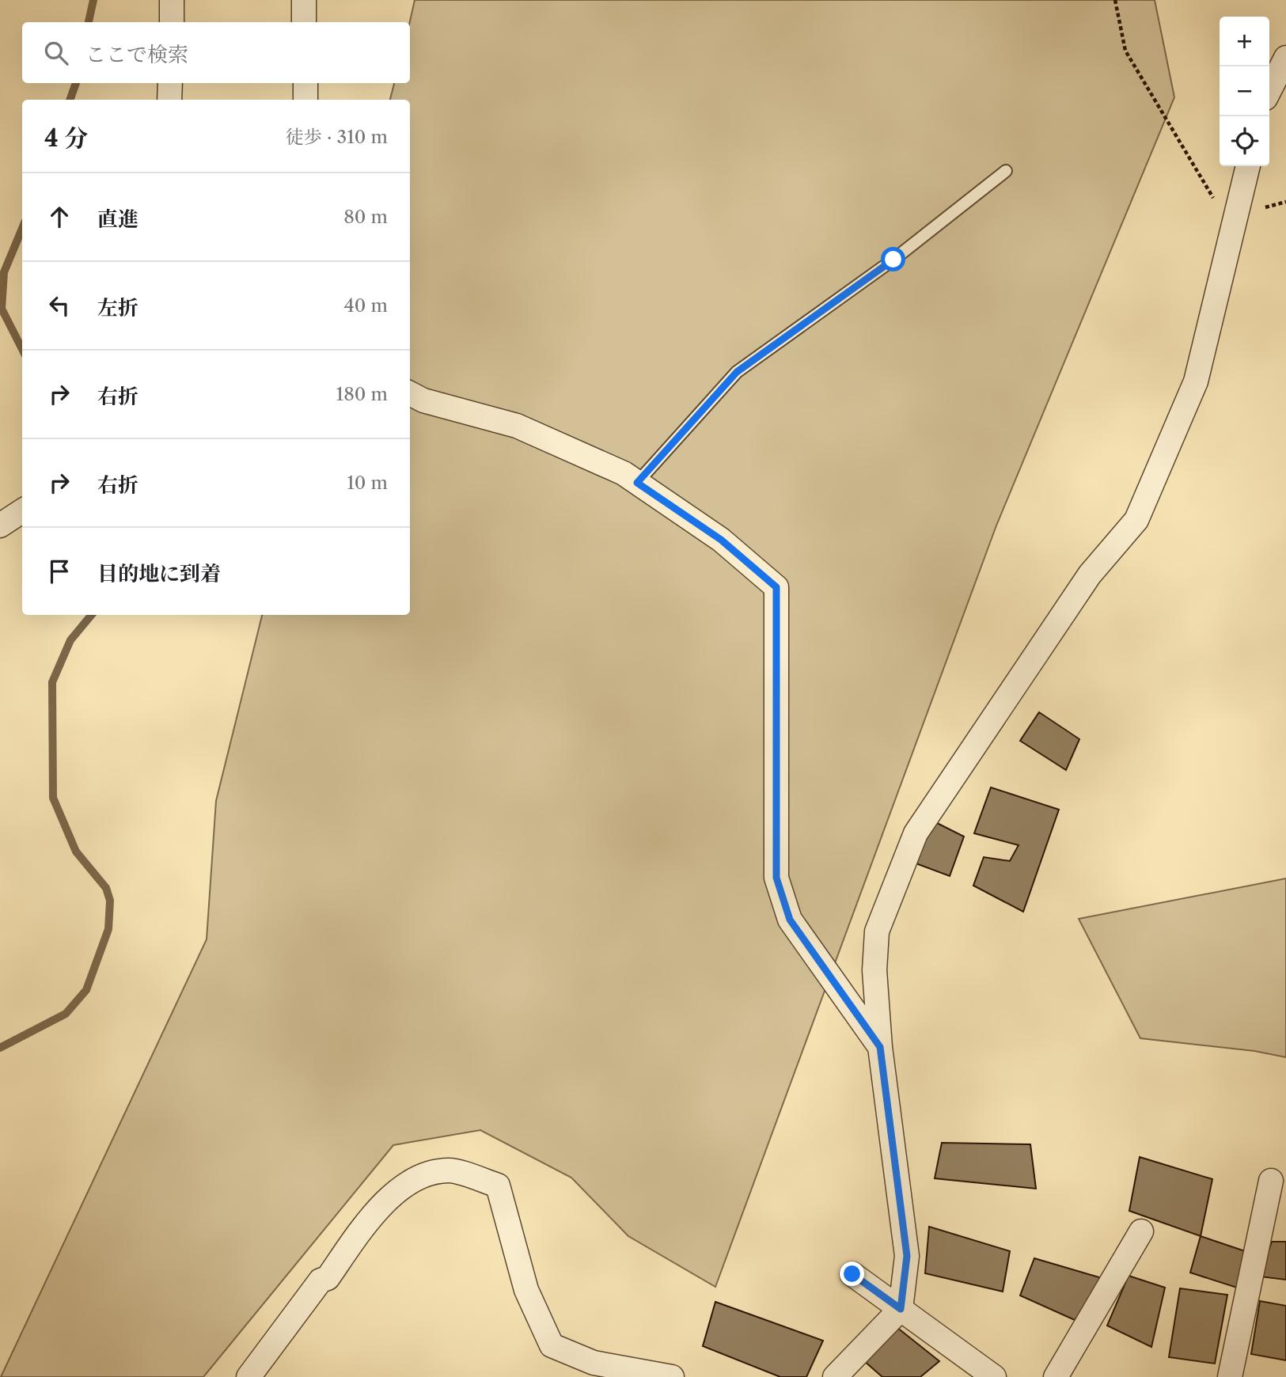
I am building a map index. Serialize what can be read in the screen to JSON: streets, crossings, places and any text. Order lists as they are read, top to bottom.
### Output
{
  "page": {
    "map_buttons": ["+", "−"],
    "search": "ここで検索",
    "heading": ["4 分", "徒歩 · 310 m"],
    "list": [
      ["直進", "80 m"],
      ["左折", "40 m"],
      ["右折", "180 m"],
      ["右折", "10 m"],
      "目的地に到着"
    ]
  }
}
